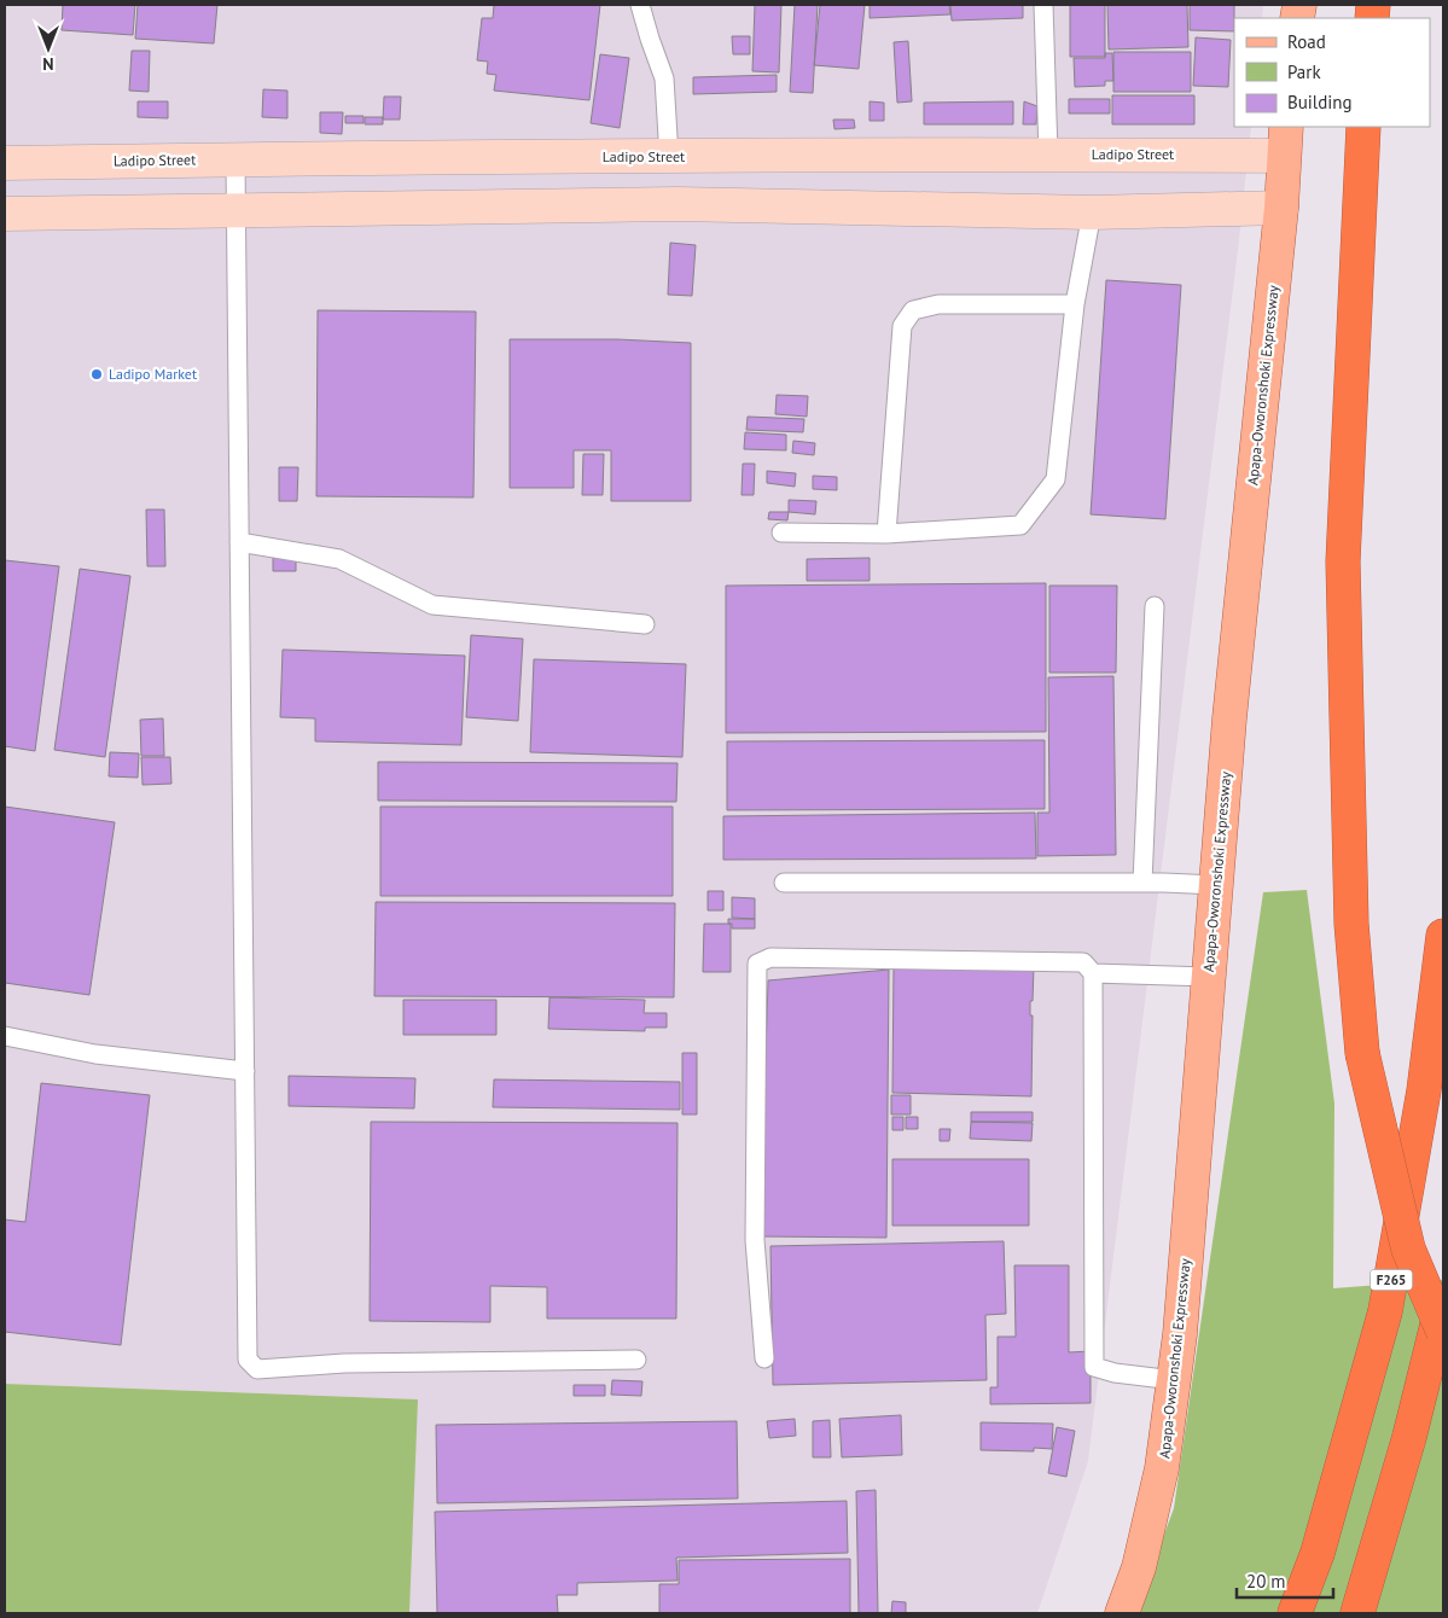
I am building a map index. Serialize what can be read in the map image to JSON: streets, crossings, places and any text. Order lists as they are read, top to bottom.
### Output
{
  "streets": {
    "highway": ["F265"],
    "main road": ["Ladipo Street", "Apapa-Oworonshoki Expressway"]
  },
  "crossings": [
    ["Ladipo Street", "Apapa-Oworonshoki Expressway"]
  ],
  "places": ["Ladipo Market"],
  "legend": ["Road", "Park", "Building"],
  "scale_bar": "20 m",
  "north": "bottom"
}
